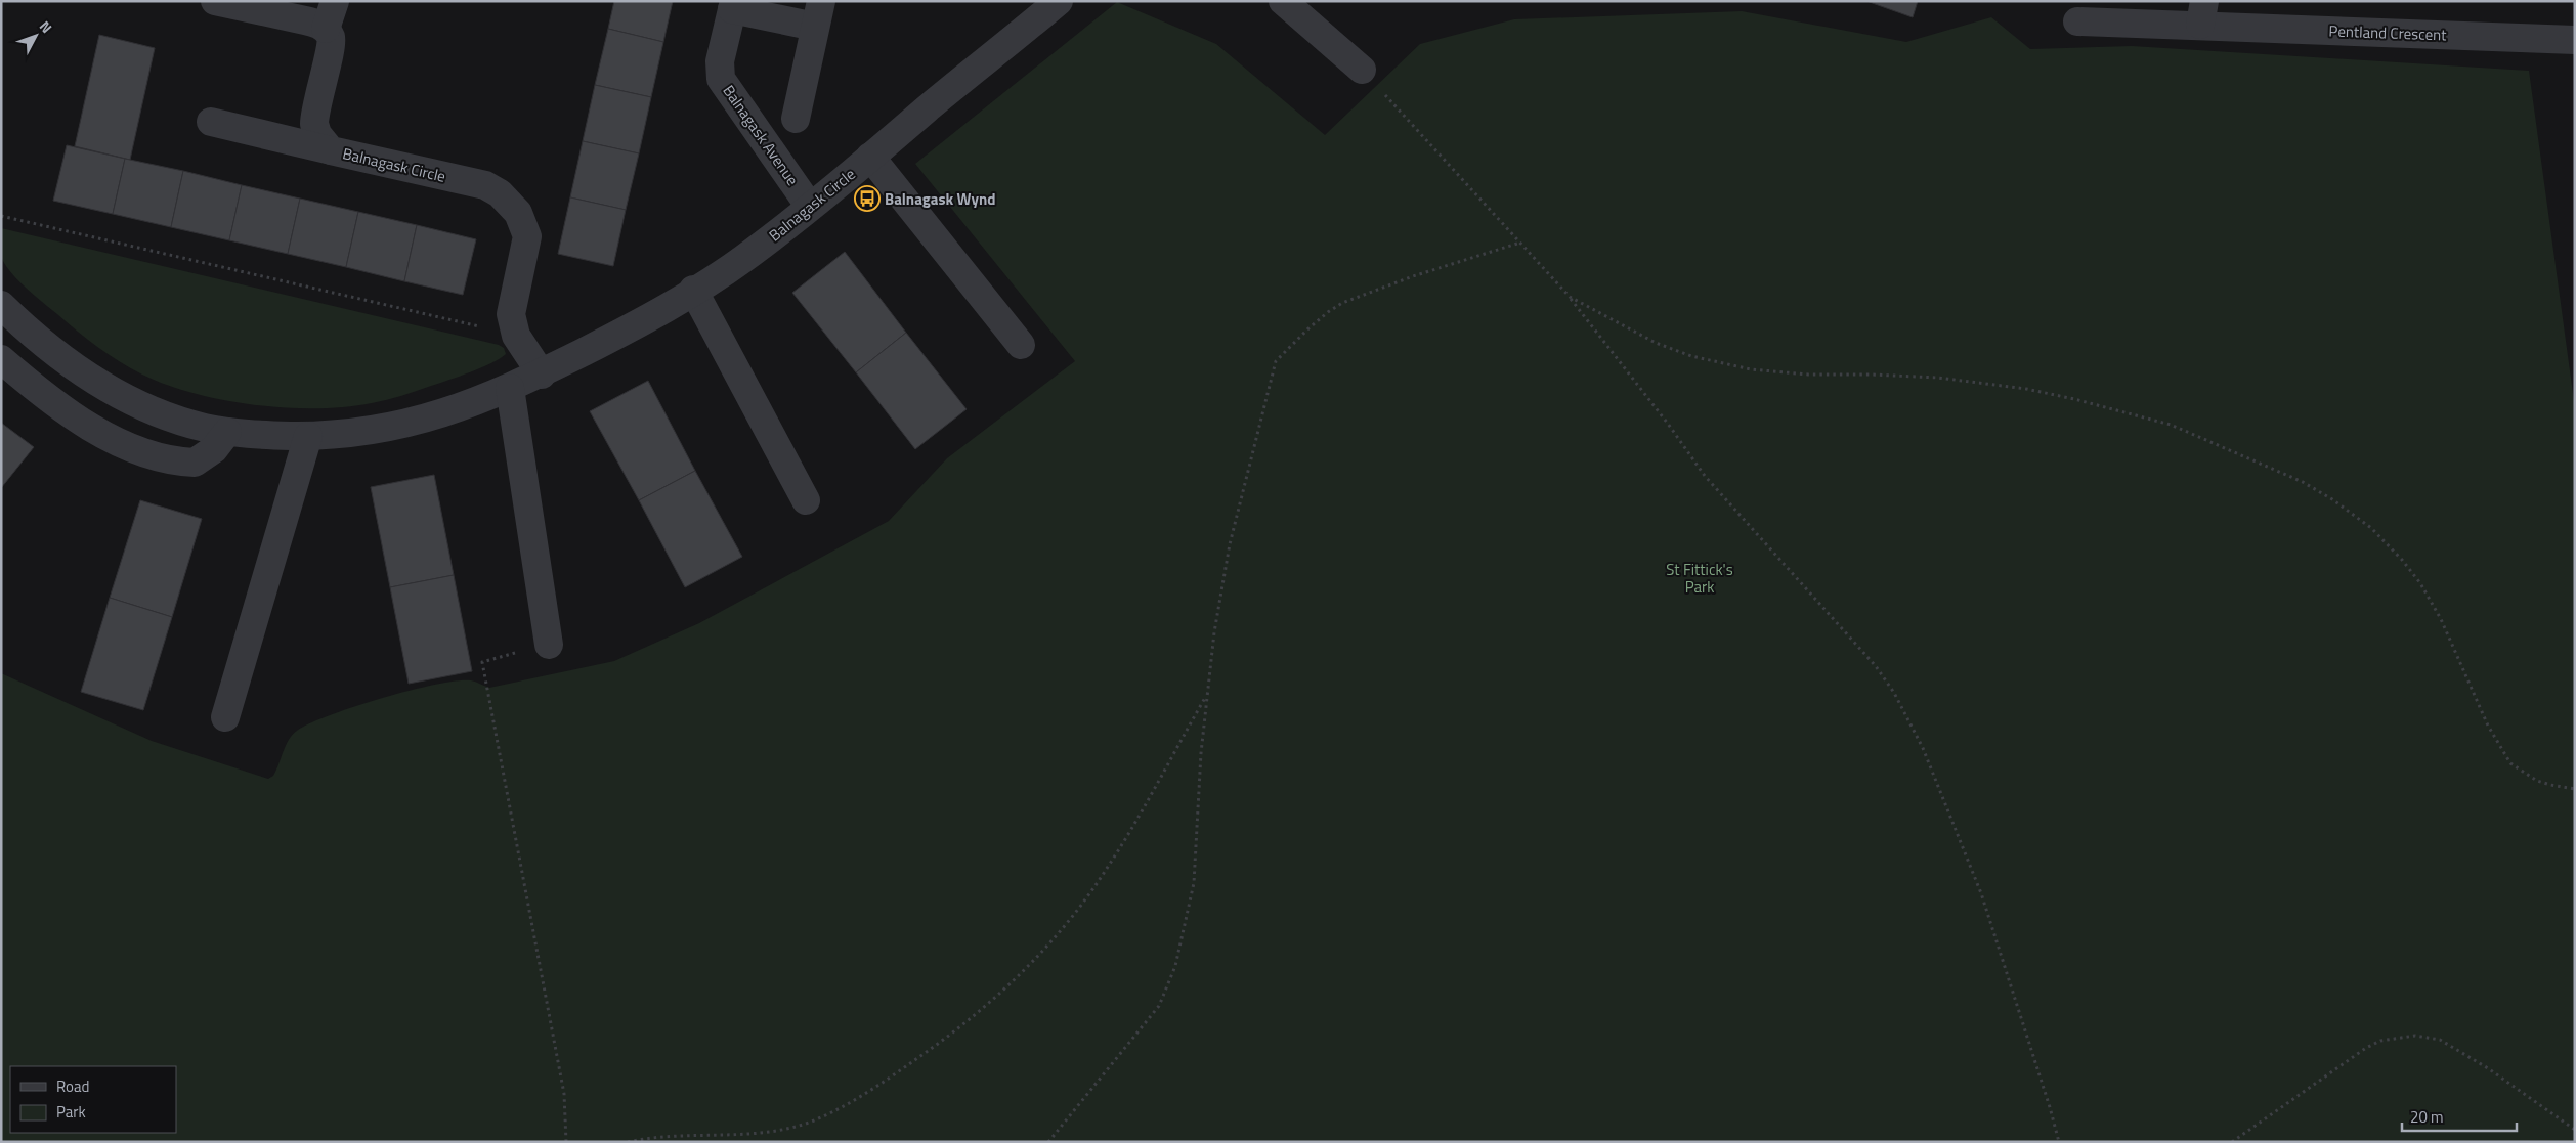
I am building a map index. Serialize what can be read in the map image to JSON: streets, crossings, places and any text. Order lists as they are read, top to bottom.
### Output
{
  "streets": {
    "street": ["Pentland Crescent", "Balnagask Avenue", "Balnagask Circle"]
  },
  "crossings": [
    ["Balnagask Avenue", "Balnagask Circle"]
  ],
  "parks": ["St Fittick's Park"],
  "places": {
    "bus stop": ["Balnagask Wynd"]
  },
  "legend": ["Road", "Park"],
  "scale_bar": "20 m",
  "north": "top right"
}
